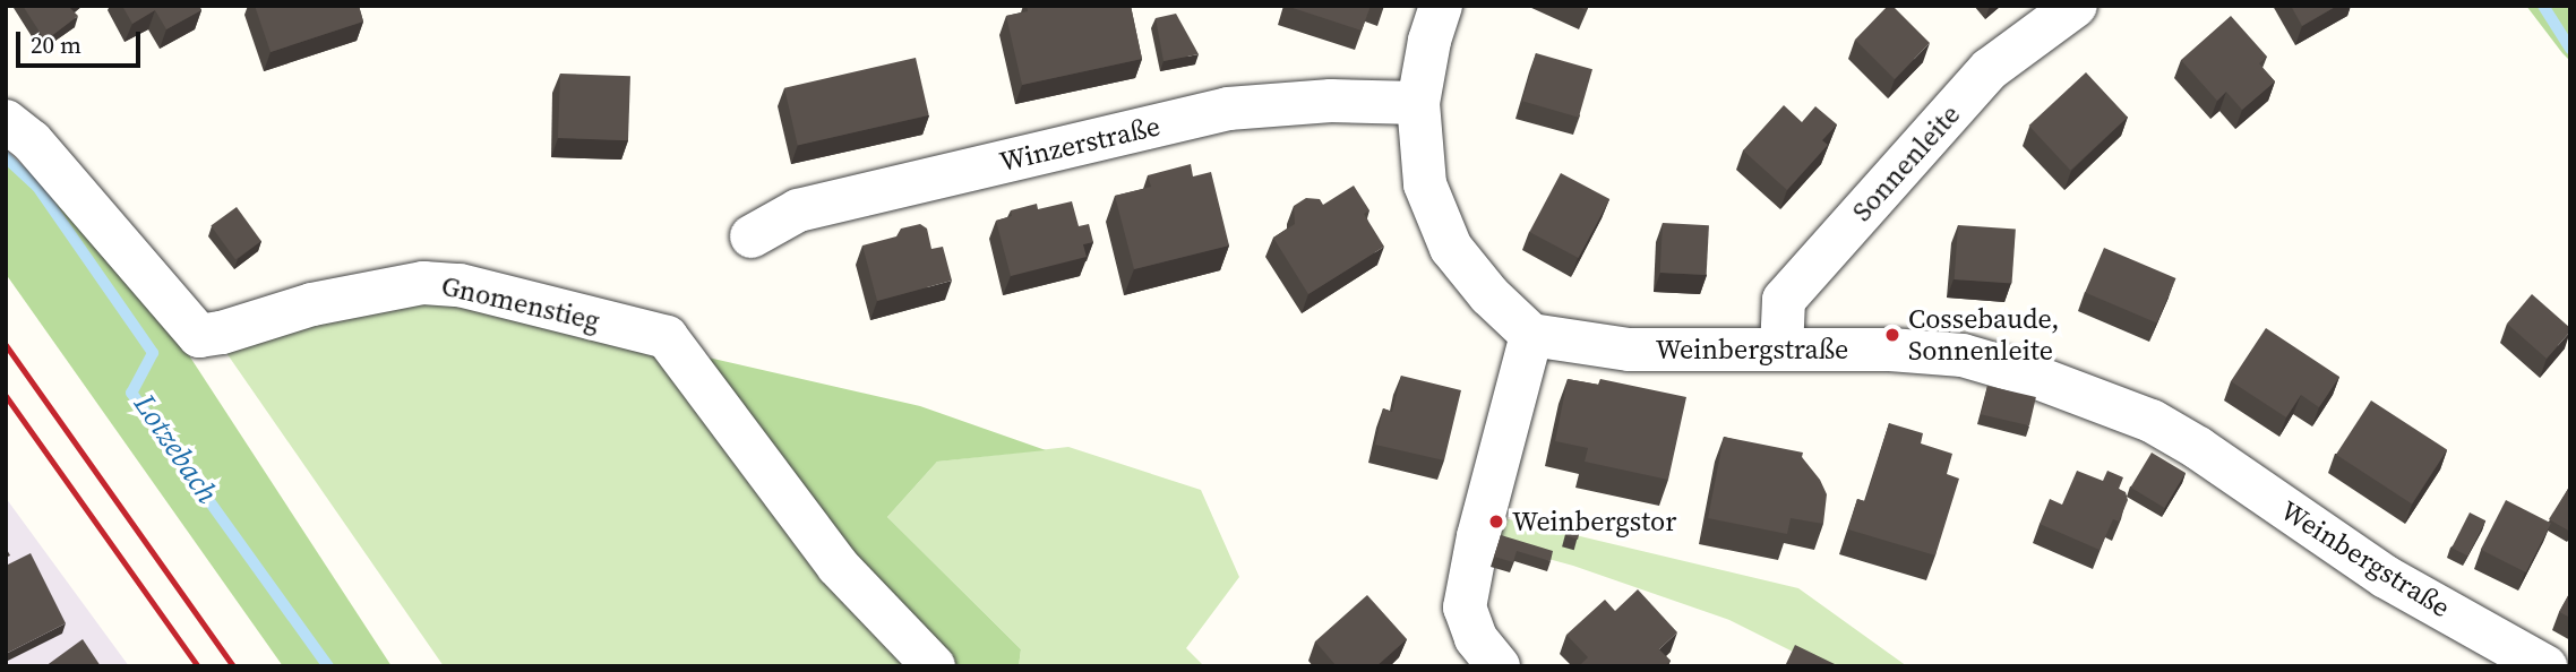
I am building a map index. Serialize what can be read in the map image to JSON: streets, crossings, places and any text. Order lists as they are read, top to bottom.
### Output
{
  "streets": {
    "street": [
      "Winzerstraße",
      "Sonnenleite",
      "Gnomenstieg",
      "Weinbergstraße"
    ]
  },
  "crossings": [
    ["Sonnenleite", "Weinbergstraße"]
  ],
  "water": ["Lotzebach"],
  "places": ["Cossebaude, Sonnenleite", "Weinbergstor"],
  "scale_bar": "20 m"
}
